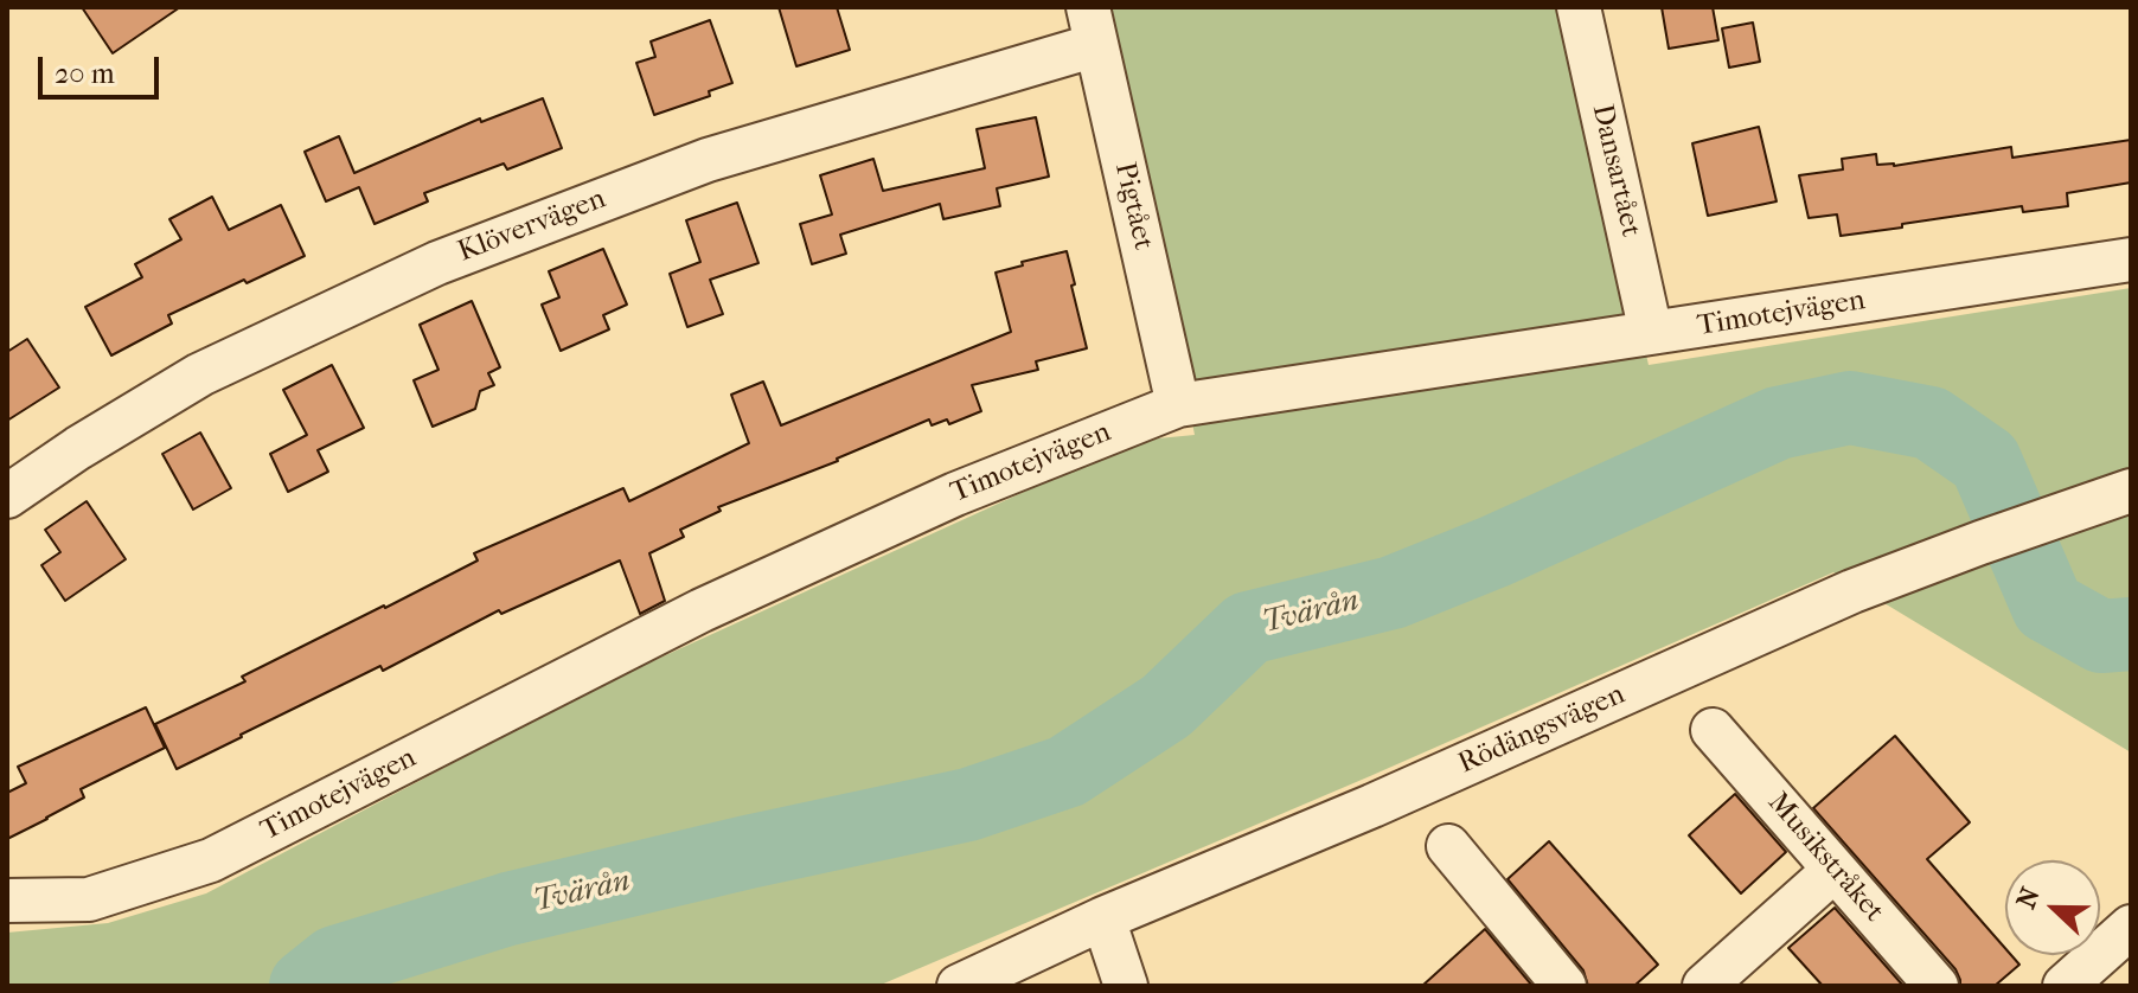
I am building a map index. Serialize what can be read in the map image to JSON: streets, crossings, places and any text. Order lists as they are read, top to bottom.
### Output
{
  "streets": {
    "street": [
      "Dansartået",
      "Pigtået",
      "Klövervägen",
      "Timotejvägen",
      "Rödängsvägen",
      "Musikstråket"
    ]
  },
  "crossings": [
    ["Dansartået", "Timotejvägen"],
    ["Pigtået", "Klövervägen"],
    ["Pigtået", "Timotejvägen"]
  ],
  "water": ["Tvärån"],
  "scale_bar": "20 m",
  "north": "left"
}
